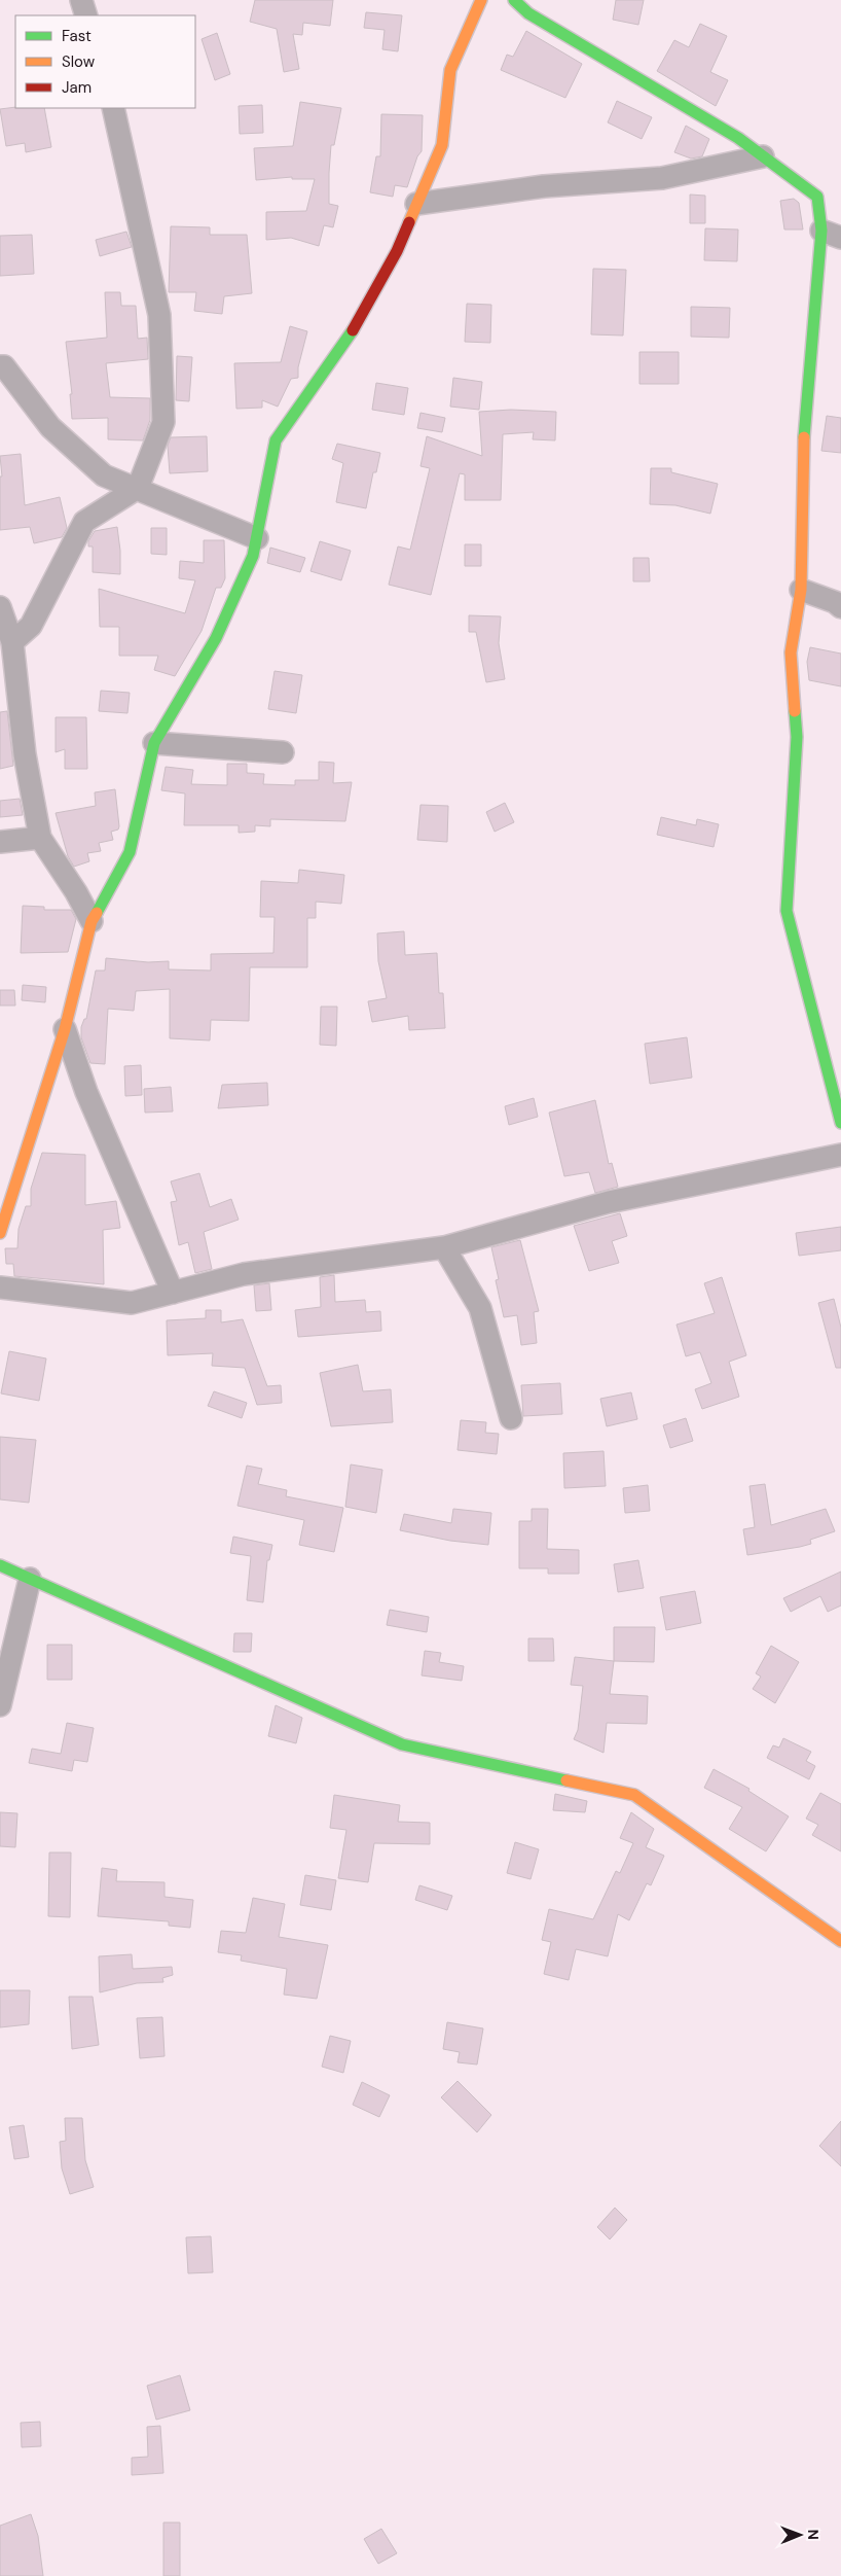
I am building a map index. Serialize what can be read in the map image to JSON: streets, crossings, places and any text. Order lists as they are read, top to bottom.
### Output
{
  "legend": ["Fast", "Slow", "Jam"],
  "north": "right"
}
